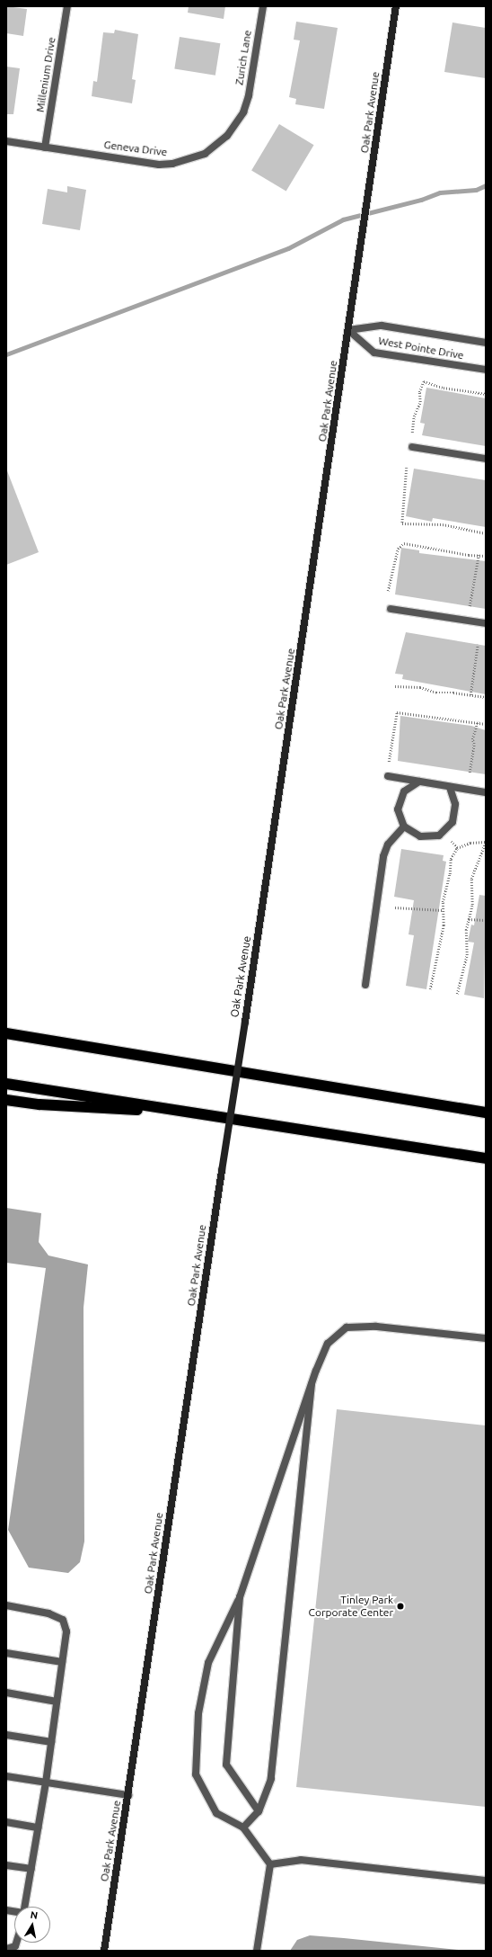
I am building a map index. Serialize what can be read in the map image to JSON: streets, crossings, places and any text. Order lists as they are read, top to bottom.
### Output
{
  "streets": {
    "street": [
      "Zurich Lane",
      "Millenium Drive",
      "Oak Park Avenue",
      "Geneva Drive",
      "West Pointe Drive"
    ]
  },
  "crossings": [
    ["Zurich Lane", "Geneva Drive"],
    ["Millenium Drive", "Geneva Drive"],
    ["Oak Park Avenue", "West Pointe Drive"]
  ],
  "places": ["Tinley Park Corporate Center"],
  "north": "top"
}
